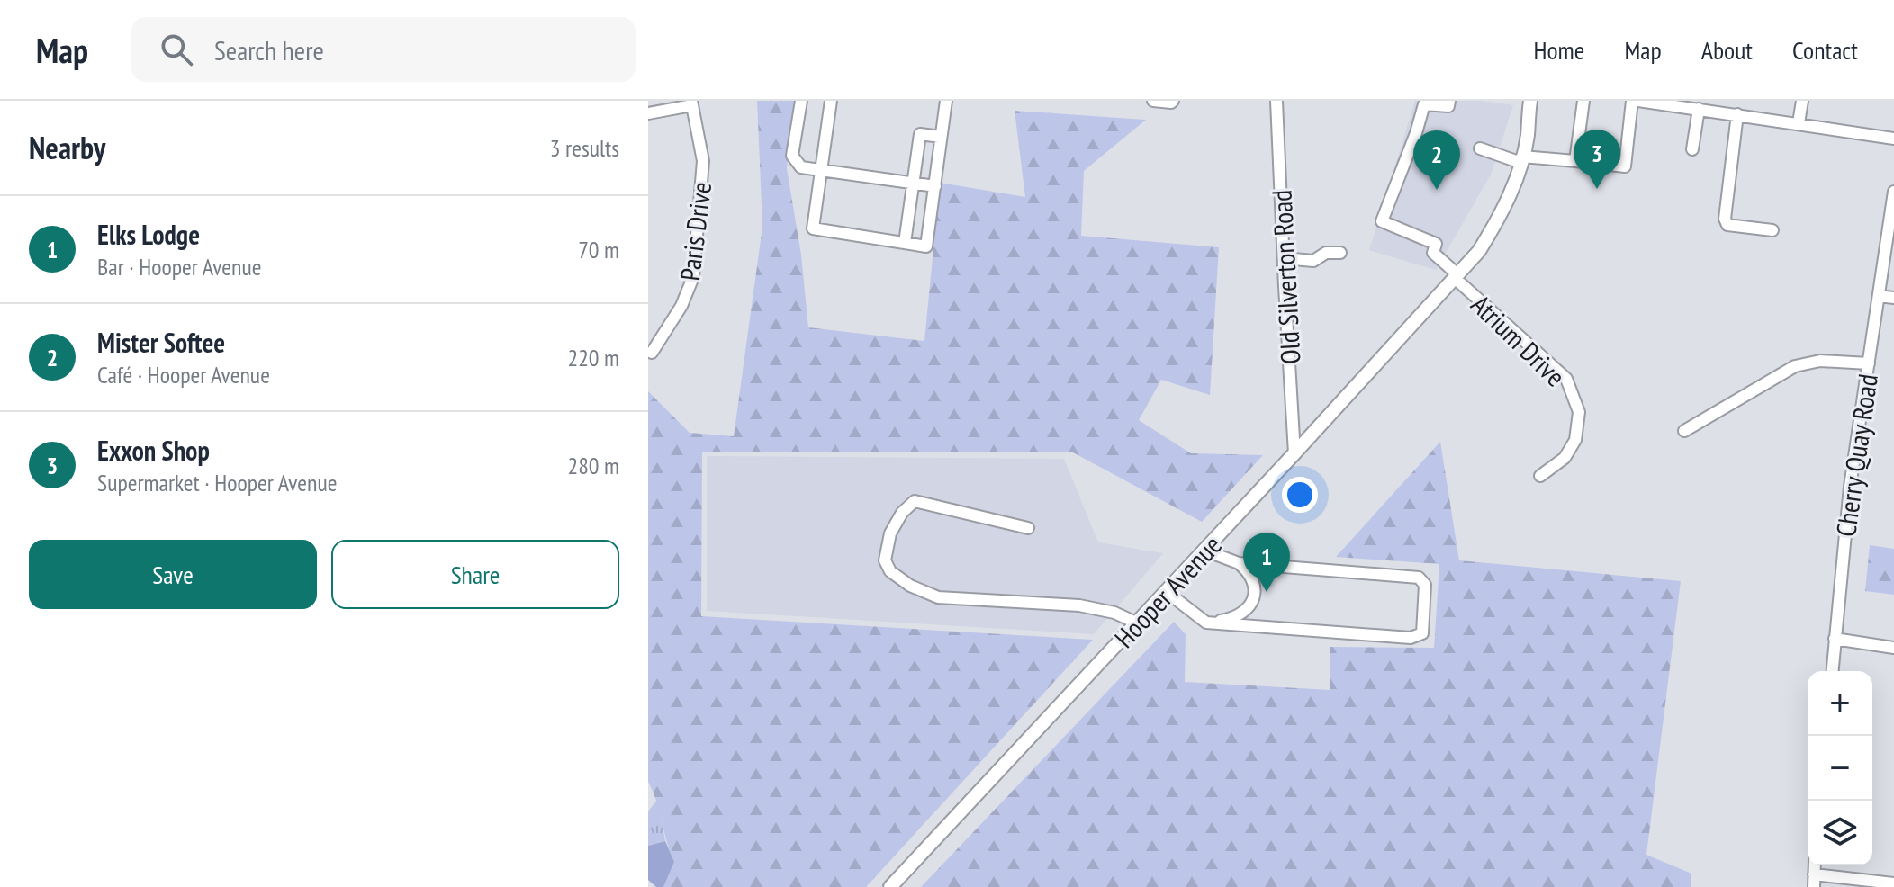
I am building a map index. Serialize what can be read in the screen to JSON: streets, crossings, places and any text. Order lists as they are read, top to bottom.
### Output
{
  "streets": {
    "main road": ["Hooper Avenue"],
    "street": [
      "Paris Drive",
      "Old Silverton Road",
      "Atrium Drive",
      "Cherry Quay Road"
    ]
  },
  "crossings": [
    ["Old Silverton Road", "Hooper Avenue"],
    ["Atrium Drive", "Hooper Avenue"]
  ],
  "page": {
    "header": "Map",
    "search": "Search here",
    "nav": [
      "Home",
      "Map",
      "About",
      "Contact"
    ],
    "heading": ["Nearby", "3 results"],
    "pins": ["3", "2", "1"],
    "list": [
      {
        "mark": "1",
        "name": "Elks Lodge",
        "note": "Bar · Hooper Avenue",
        "value": "70 m"
      },
      {
        "mark": "2",
        "name": "Mister Softee",
        "note": "Café · Hooper Avenue",
        "value": "220 m"
      },
      {
        "mark": "3",
        "name": "Exxon Shop",
        "note": "Supermarket · Hooper Avenue",
        "value": "280 m"
      }
    ],
    "buttons": ["Save", "Share"],
    "map_buttons": ["+", "−"]
  }
}
